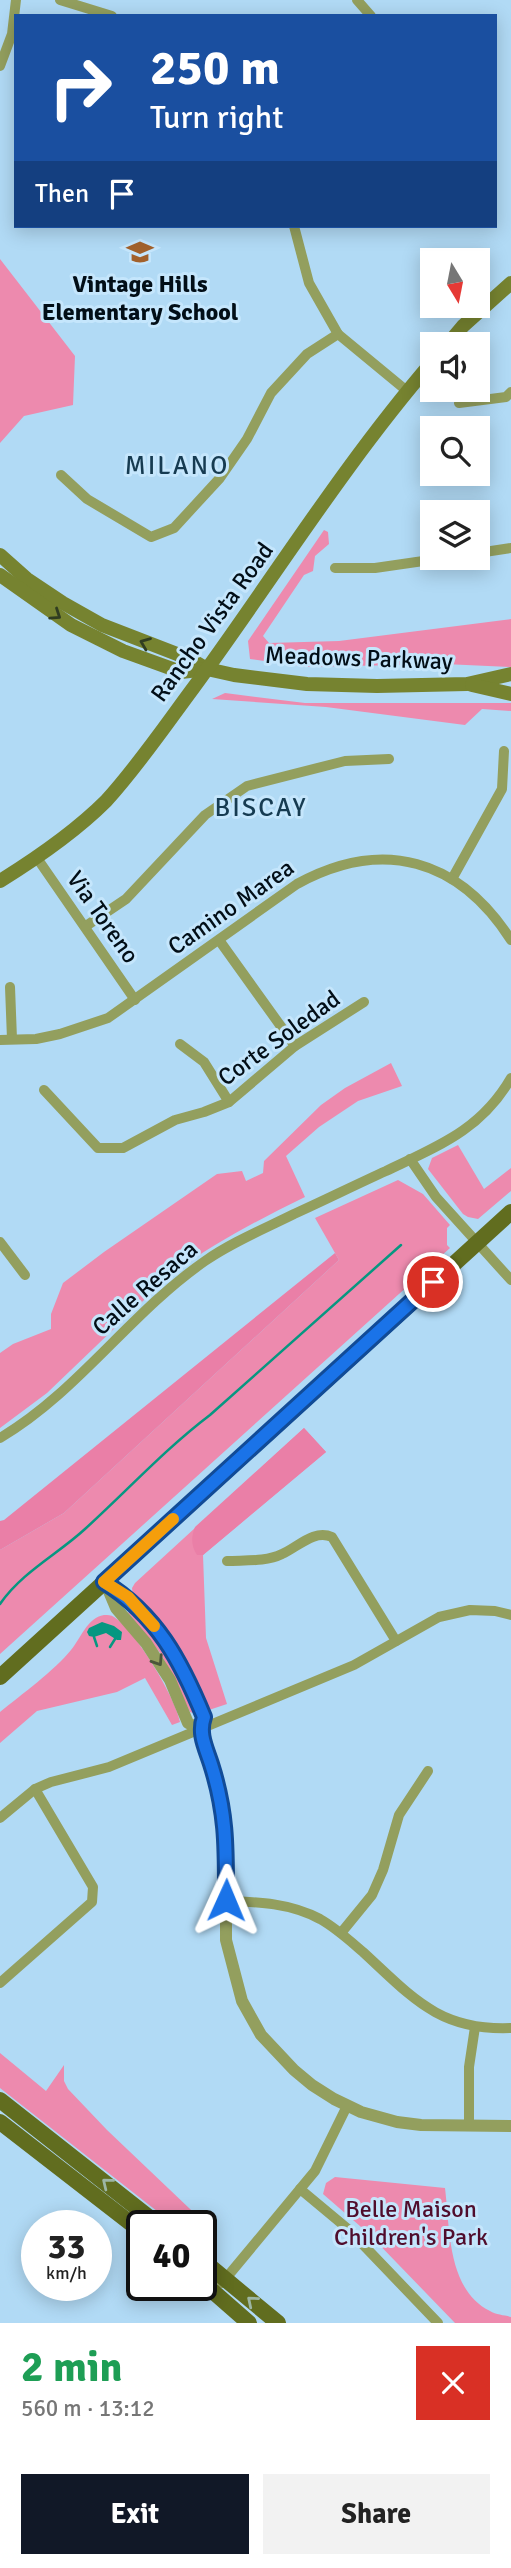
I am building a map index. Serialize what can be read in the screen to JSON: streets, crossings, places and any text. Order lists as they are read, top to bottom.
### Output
{
  "streets": {
    "main road": ["Rancho Vista Road", "Meadows Parkway"],
    "street": [
      "Camino Marea",
      "Via Toreno",
      "Corte Soledad",
      "Calle Resaca"
    ]
  },
  "crossings": [
    ["Rancho Vista Road", "Meadows Parkway"],
    ["Rancho Vista Road", "Via Toreno"],
    ["Camino Marea", "Via Toreno"]
  ],
  "districts": ["MILANO", "BISCAY"],
  "parks": ["Belle Maison Children's Park"],
  "places": {
    "school or university": ["Vintage Hills Elementary School"]
  },
  "north": "bottom",
  "page": {
    "turn": ["250 m", "Turn right"],
    "then": "Then",
    "speed": "33 km/h",
    "limit": "40",
    "heading": ["2 min", "560 m · 13:12"],
    "buttons": ["Exit", "Share"]
  }
}
